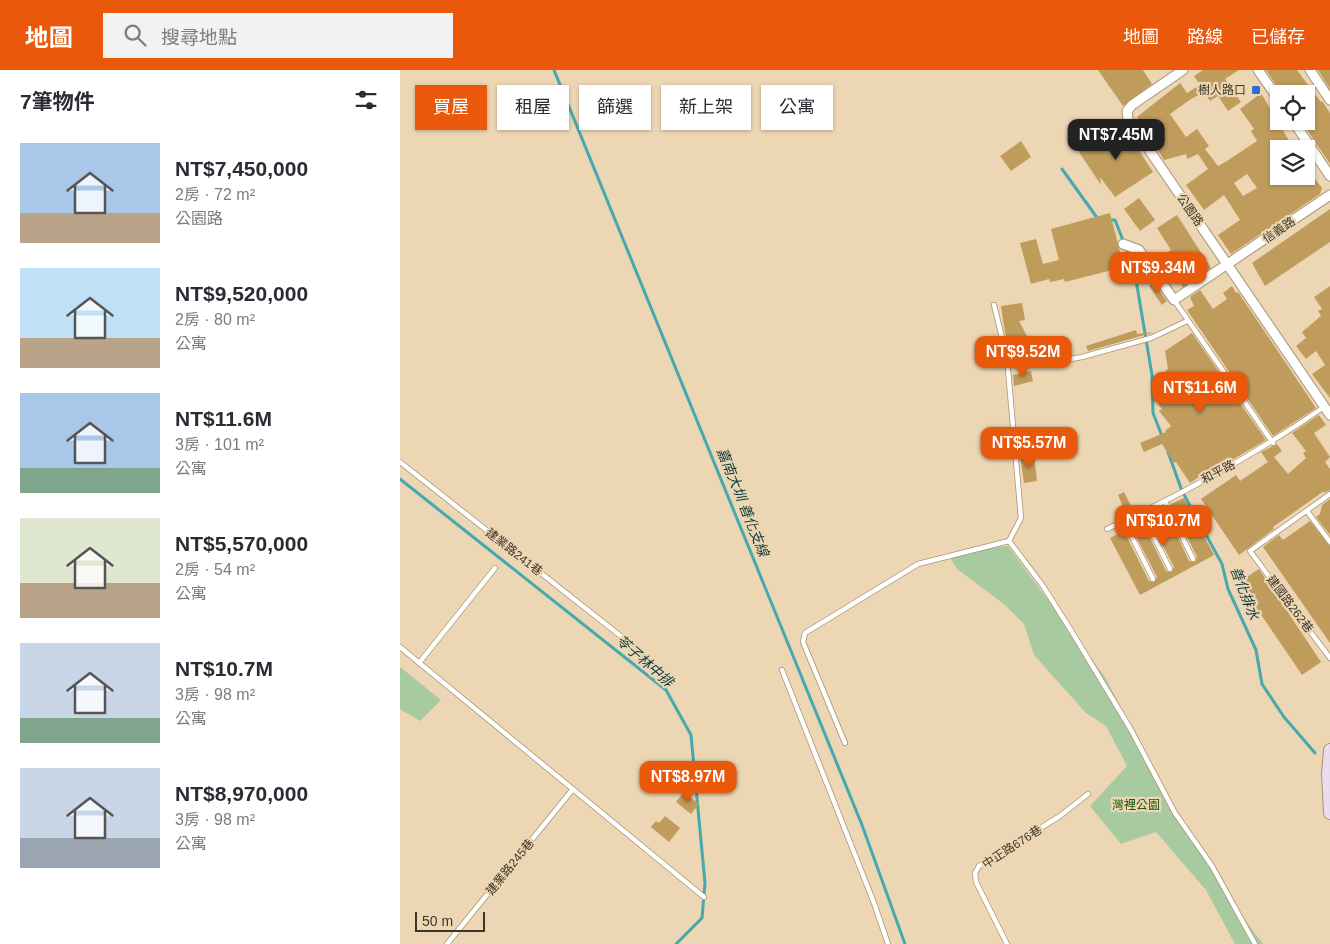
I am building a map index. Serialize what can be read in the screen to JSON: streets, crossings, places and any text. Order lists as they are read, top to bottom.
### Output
{
  "streets": {
    "street": ["公園路", "信義路"],
    "lane": [
      "和平路",
      "建業路241巷",
      "建國路262巷",
      "中正路676巷",
      "建業路245巷"
    ]
  },
  "crossings": [
    ["公園路", "信義路"],
    ["公園路", "和平路"]
  ],
  "water": ["嘉南大圳 善化支線", "善化排水", "苓子林中排"],
  "parks": ["灣裡公園"],
  "places": {
    "transit": ["樹人路口"]
  },
  "scale_bar": "50 m",
  "page": {
    "header": "地圖",
    "search": "搜尋地點",
    "nav": ["地圖", "路線", "已儲存"],
    "heading": "7筆物件",
    "chip": [
      "買屋",
      "租屋",
      "篩選",
      "新上架",
      "公寓"
    ],
    "price": [
      "NT$7.45M",
      "NT$9.34M",
      "NT$9.52M",
      "NT$11.6M",
      "NT$5.57M",
      "NT$10.7M",
      "NT$8.97M"
    ],
    "list": [
      {
        "name": "NT$7,450,000",
        "note": "2房 · 72 m² · 公園路"
      },
      {
        "name": "NT$9,520,000",
        "note": "2房 · 80 m² · 公寓"
      },
      {
        "name": "NT$11.6M",
        "note": "3房 · 101 m² · 公寓"
      },
      {
        "name": "NT$5,570,000",
        "note": "2房 · 54 m² · 公寓"
      },
      {
        "name": "NT$10.7M",
        "note": "3房 · 98 m² · 公寓"
      },
      {
        "name": "NT$8,970,000",
        "note": "3房 · 98 m² · 公寓"
      }
    ],
    "scale": "50 m"
  }
}
